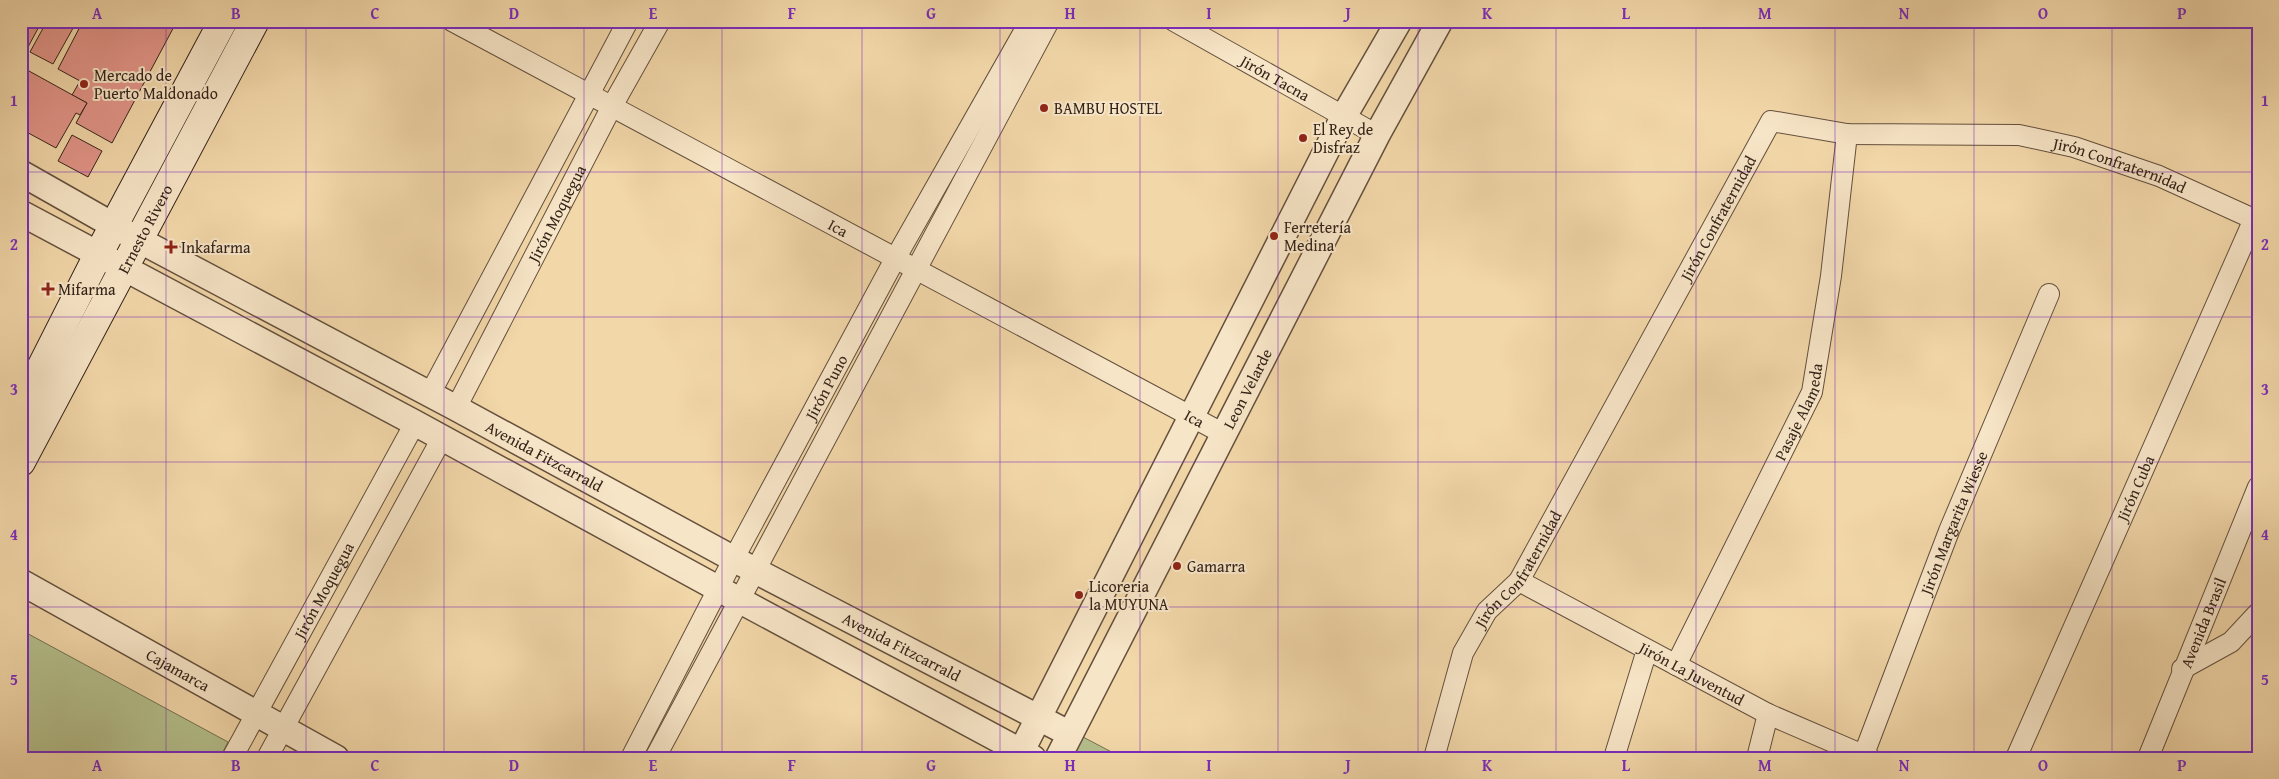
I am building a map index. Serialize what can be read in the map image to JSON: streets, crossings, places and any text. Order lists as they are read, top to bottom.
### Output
{
  "streets": {
    "main road": ["Ernesto Rivero"],
    "street": [
      "Jirón Tacna",
      "Jirón Confraternidad",
      "Jirón Moquegua",
      "Ica",
      "Jirón Puno",
      "Leon Velarde",
      "Pasaje Alameda",
      "Avenida Fitzcarrald",
      "Jirón Cuba",
      "Jirón Margarita Wiesse",
      "Avenida Brasil",
      "Cajamarca",
      "Jirón La Juventud"
    ]
  },
  "crossings": [
    ["Jirón Tacna", "Leon Velarde"],
    ["Jirón Confraternidad", "Pasaje Alameda"],
    ["Jirón Confraternidad", "Jirón Cuba"],
    ["Jirón Confraternidad", "Jirón La Juventud"],
    ["Jirón Moquegua", "Ica"],
    ["Jirón Moquegua", "Avenida Fitzcarrald"],
    ["Jirón Moquegua", "Cajamarca"],
    ["Ernesto Rivero", "Avenida Fitzcarrald"],
    ["Ica", "Jirón Puno"],
    ["Ica", "Leon Velarde"],
    ["Jirón Puno", "Avenida Fitzcarrald"],
    ["Leon Velarde", "Avenida Fitzcarrald"],
    ["Pasaje Alameda", "Jirón La Juventud"],
    ["Jirón Margarita Wiesse", "Jirón La Juventud"]
  ],
  "places": {
    "other": [
      "Mercado de Puerto Maldonado",
      "BAMBU HOSTEL",
      "El Rey de Disfraz",
      "Ferretería Medina",
      "Gamarra",
      "Licoreria la MUYUNA"
    ],
    "health": ["Inkafarma", "Mifarma"]
  },
  "grid": {
    "columns": [
      "A",
      "B",
      "C",
      "D",
      "E",
      "F",
      "G",
      "H",
      "I",
      "J",
      "K",
      "L",
      "M",
      "N",
      "O",
      "P"
    ],
    "rows": [
      "1",
      "2",
      "3",
      "4",
      "5"
    ]
  }
}
